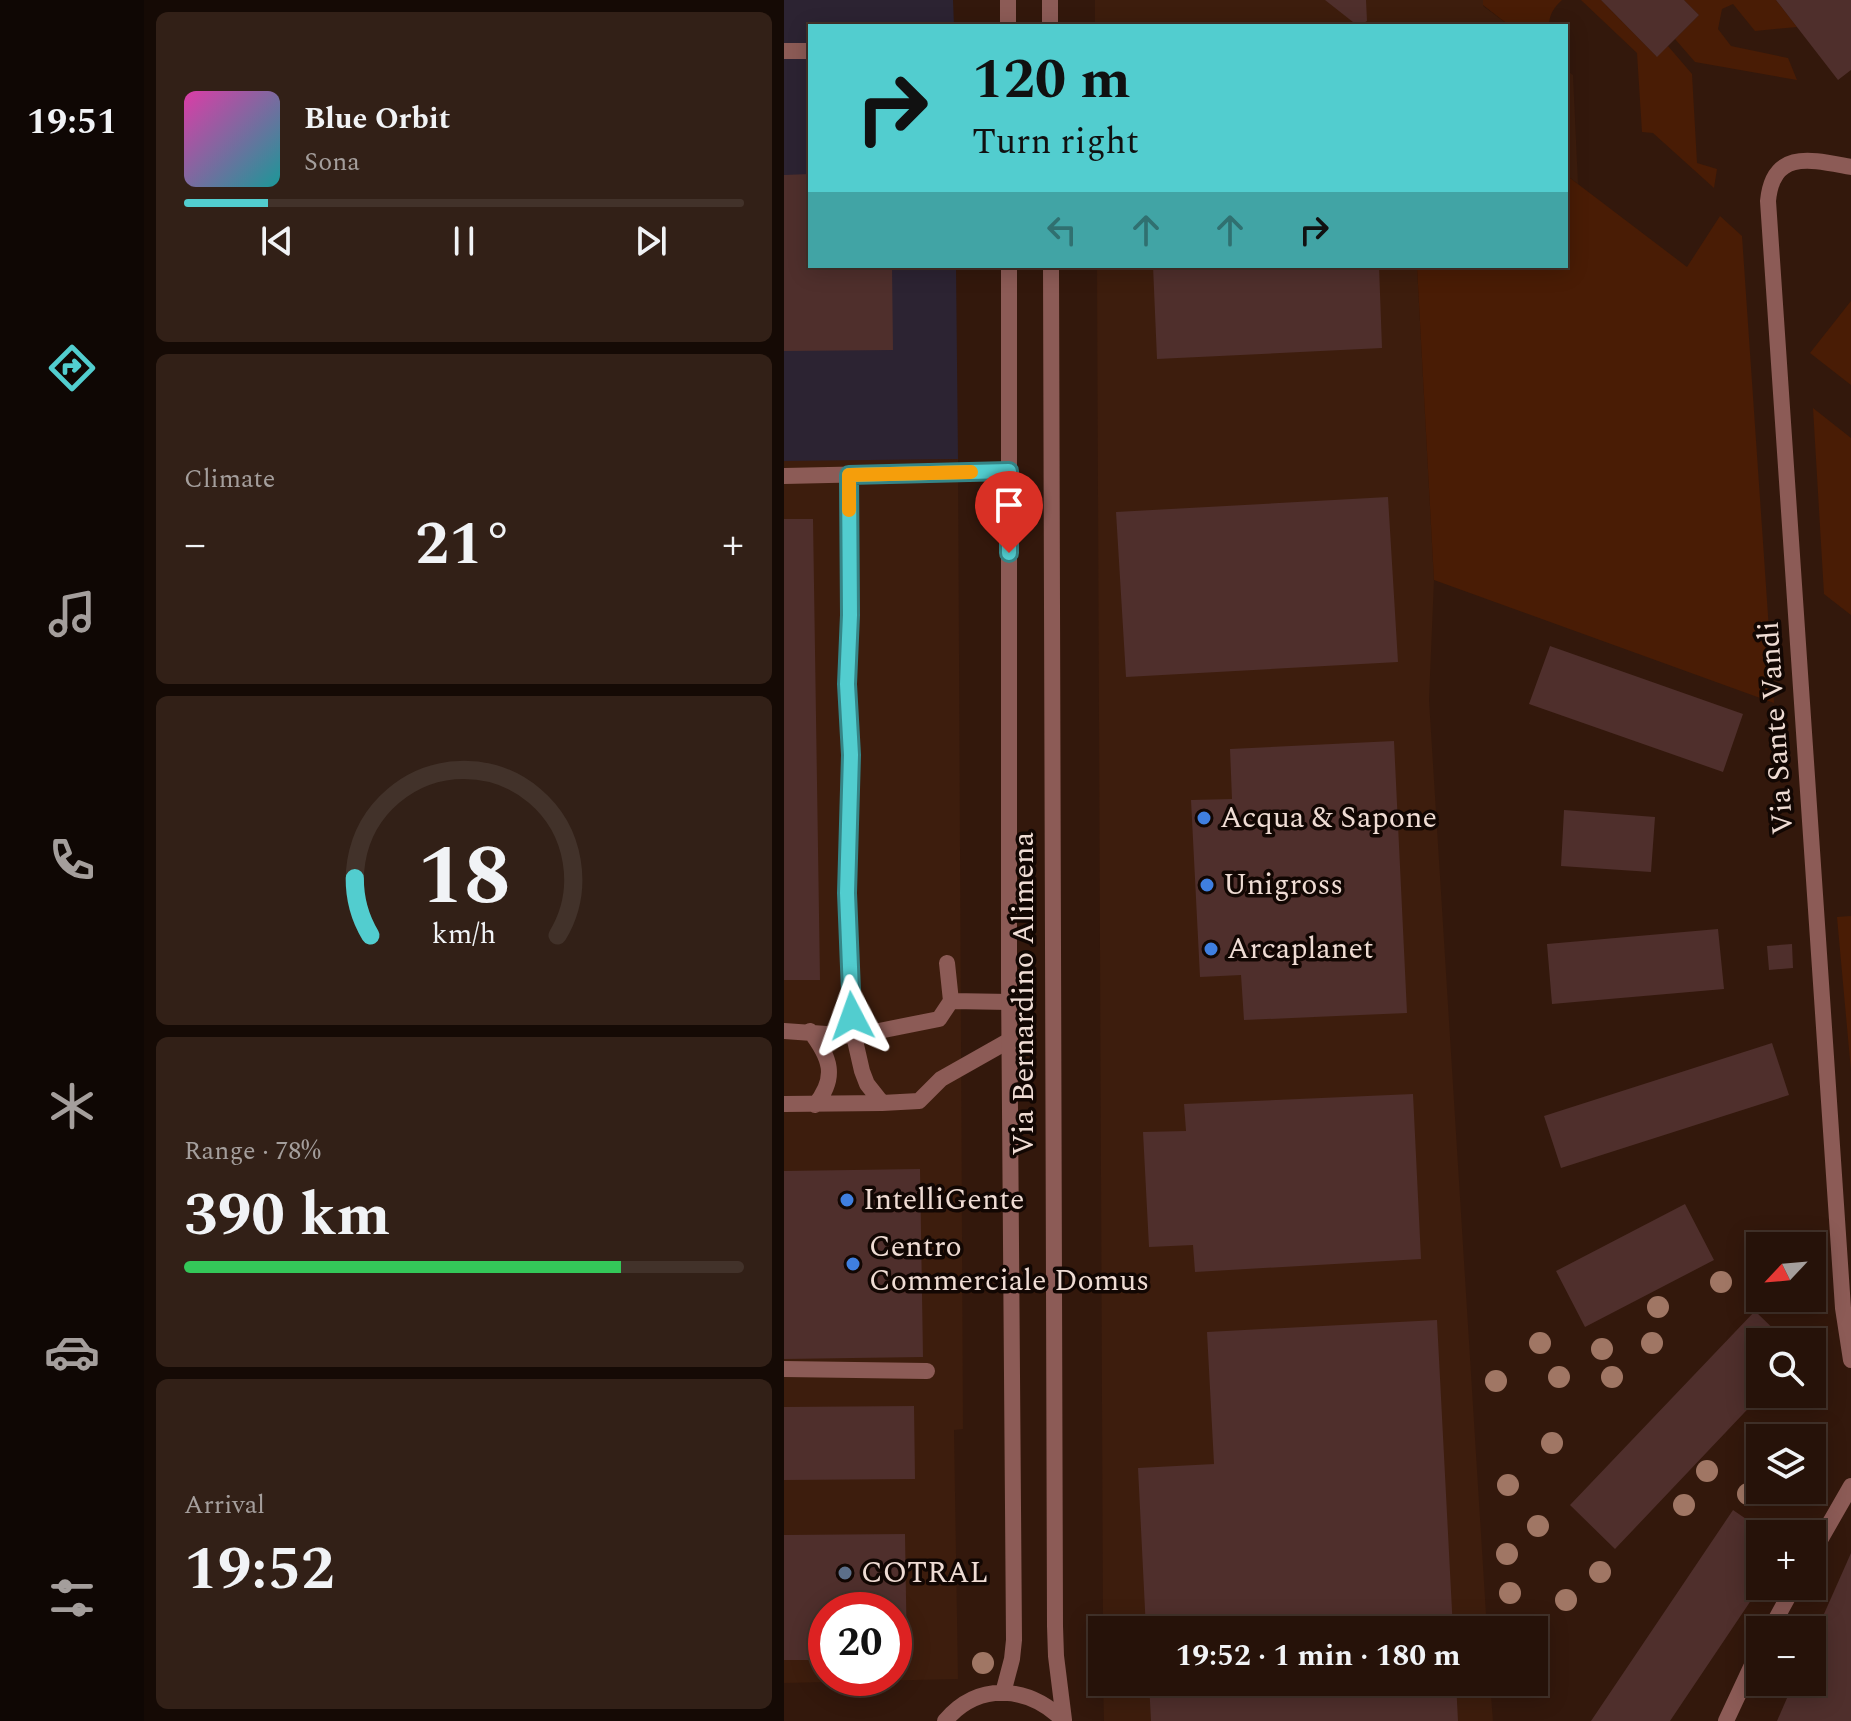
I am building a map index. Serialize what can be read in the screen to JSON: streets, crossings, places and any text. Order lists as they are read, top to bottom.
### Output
{
  "streets": {
    "street": ["Via Sante Vandi", "Via Bernardino Alimena"]
  },
  "places": [
    "Acqua & Sapone",
    "Unigross",
    "Arcaplanet",
    "IntelliGente",
    "Centro Commerciale Domus",
    "COTRAL"
  ],
  "north": "bottom left",
  "page": {
    "tabs": "19:51",
    "turn": ["120 m", "Turn right"],
    "song": ["Blue Orbit", "Sona"],
    "tile": [
      "Climate",
      ["Range · 78%", "390 km"],
      ["Arrival", "19:52"]
    ],
    "heat": ["−", "21°", "+"],
    "map_buttons": ["+", "−"],
    "limit": "20",
    "trip": "19:52 · 1 min · 180 m",
    "gauge": ["18", "km/h"]
  }
}
